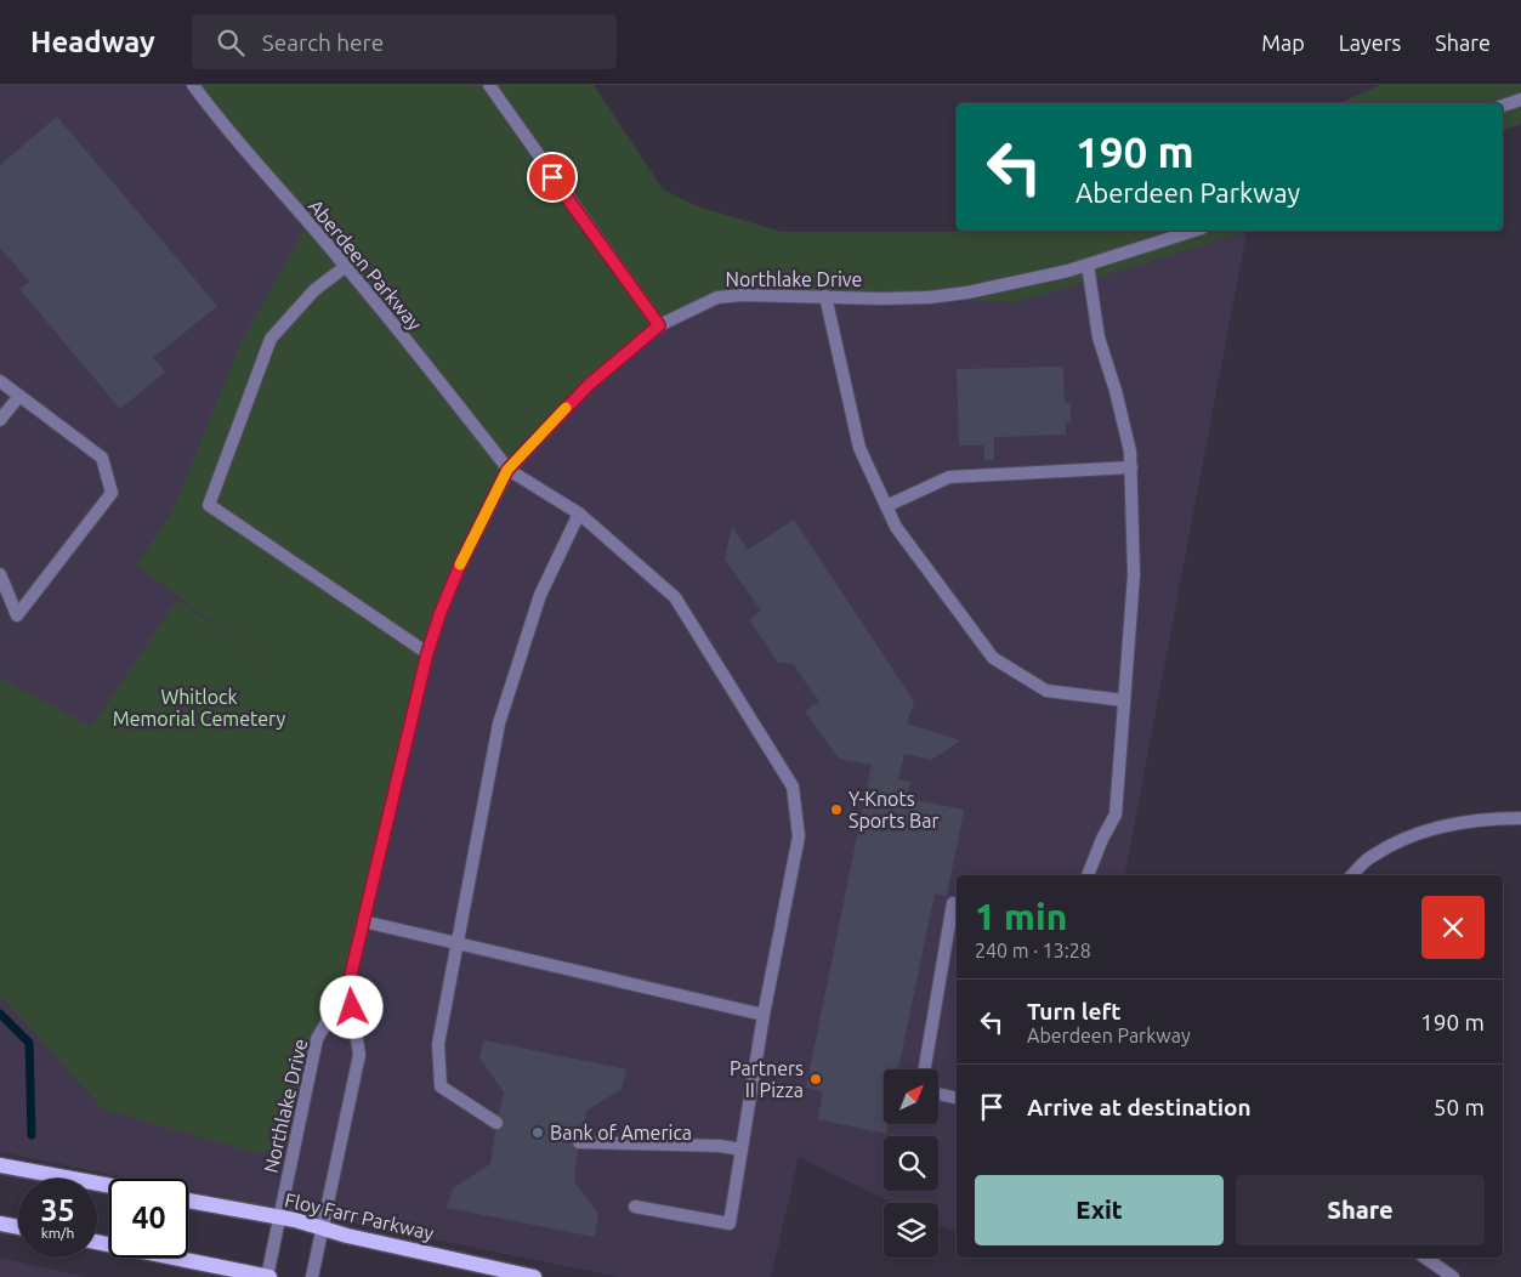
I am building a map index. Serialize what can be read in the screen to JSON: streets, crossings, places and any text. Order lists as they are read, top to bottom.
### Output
{
  "streets": {
    "main road": ["Floy Farr Parkway"],
    "street": ["Aberdeen Parkway", "Northlake Drive"]
  },
  "crossings": [
    ["Aberdeen Parkway", "Northlake Drive"],
    ["Northlake Drive", "Floy Farr Parkway"]
  ],
  "parks": ["Whitlock Memorial Cemetery"],
  "places": ["Y-Knots Sports Bar", "Partners II Pizza", "Bank of America"],
  "north": "top right",
  "page": {
    "header": "Headway",
    "search": "Search here",
    "nav": ["Map", "Layers", "Share"],
    "turn": ["190 m", "Aberdeen Parkway"],
    "heading": ["1 min", "240 m · 13:28"],
    "list": [
      {
        "name": "Turn left",
        "note": "Aberdeen Parkway",
        "value": "190 m"
      },
      {
        "name": "Arrive at destination",
        "value": "50 m"
      }
    ],
    "buttons": ["Exit", "Share"],
    "speed": "35 km/h",
    "limit": "40"
  }
}
